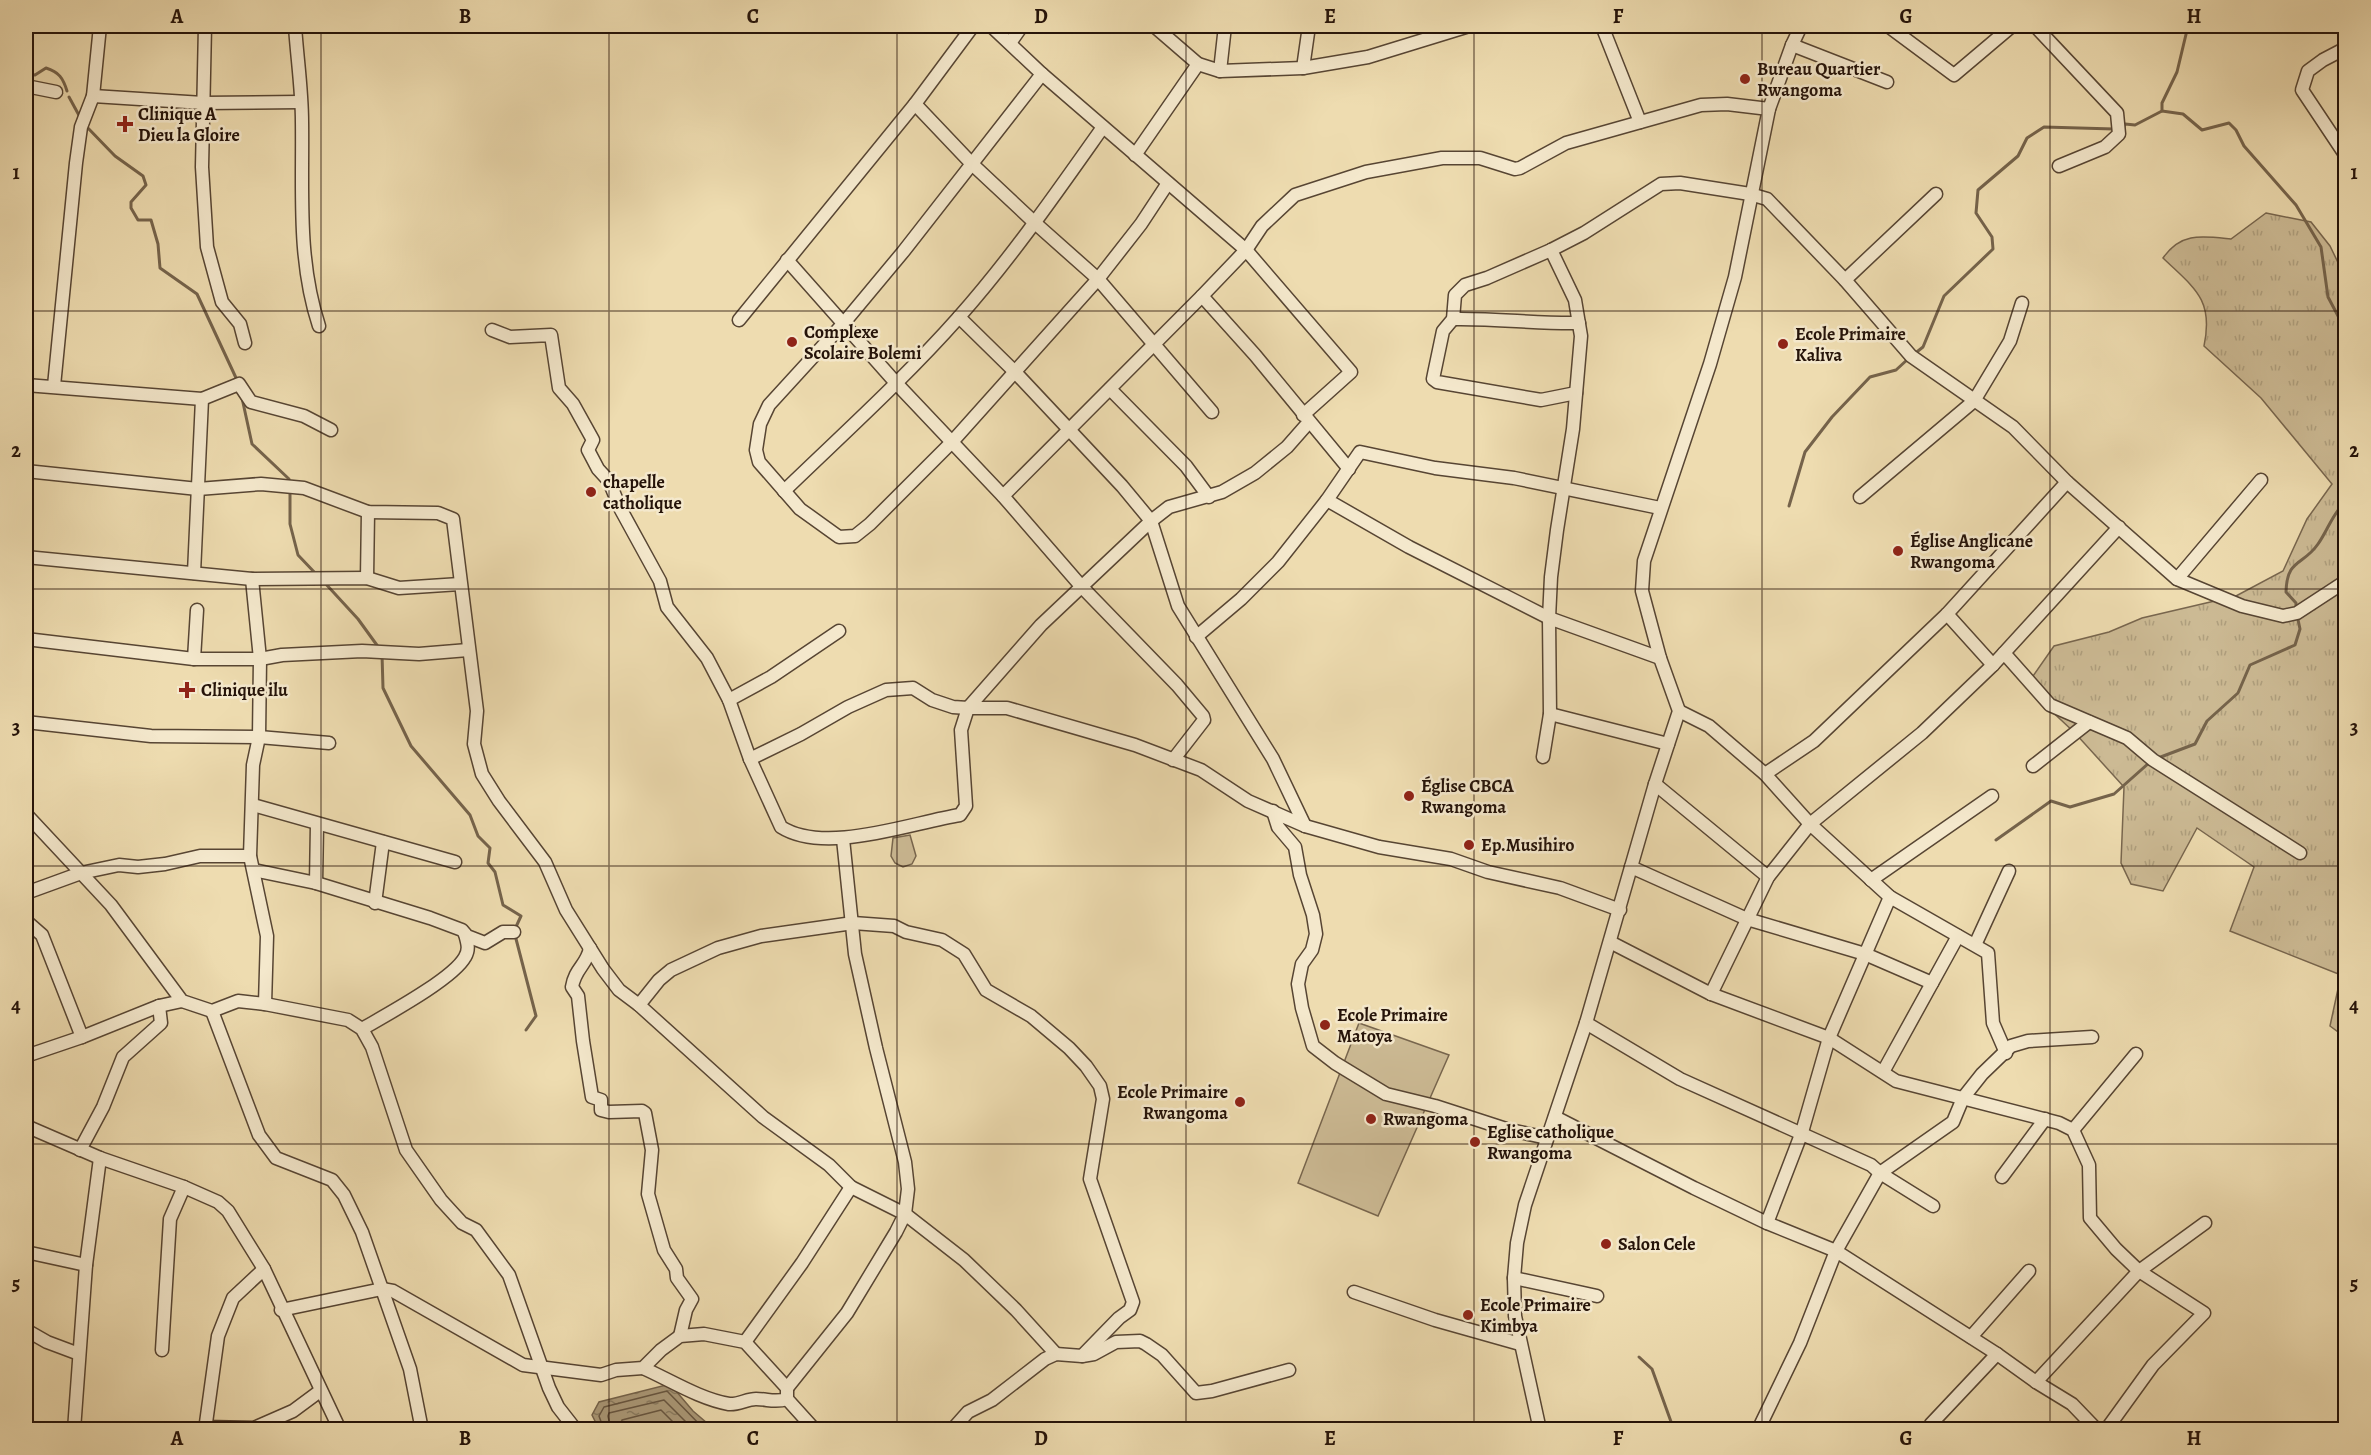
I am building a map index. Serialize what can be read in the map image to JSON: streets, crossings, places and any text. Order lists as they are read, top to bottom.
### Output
{
  "places": {
    "other": [
      "Bureau Quartier Rwangoma",
      "Complexe Scolaire Bolemi",
      "Ecole Primaire Kaliva",
      "chapelle catholique",
      "Église Anglicane Rwangoma",
      "Église CBCA Rwangoma",
      "Ep.Musihiro",
      "Ecole Primaire Matoya",
      "Ecole Primaire Rwangoma",
      "Rwangoma",
      "Eglise catholique Rwangoma",
      "Salon Cele",
      "Ecole Primaire Kimbya"
    ],
    "health": ["Clinique A Dieu la Gloire", "Clinique ilu"]
  },
  "grid": {
    "columns": [
      "A",
      "B",
      "C",
      "D",
      "E",
      "F",
      "G",
      "H"
    ],
    "rows": [
      "1",
      "2",
      "3",
      "4",
      "5"
    ]
  }
}
